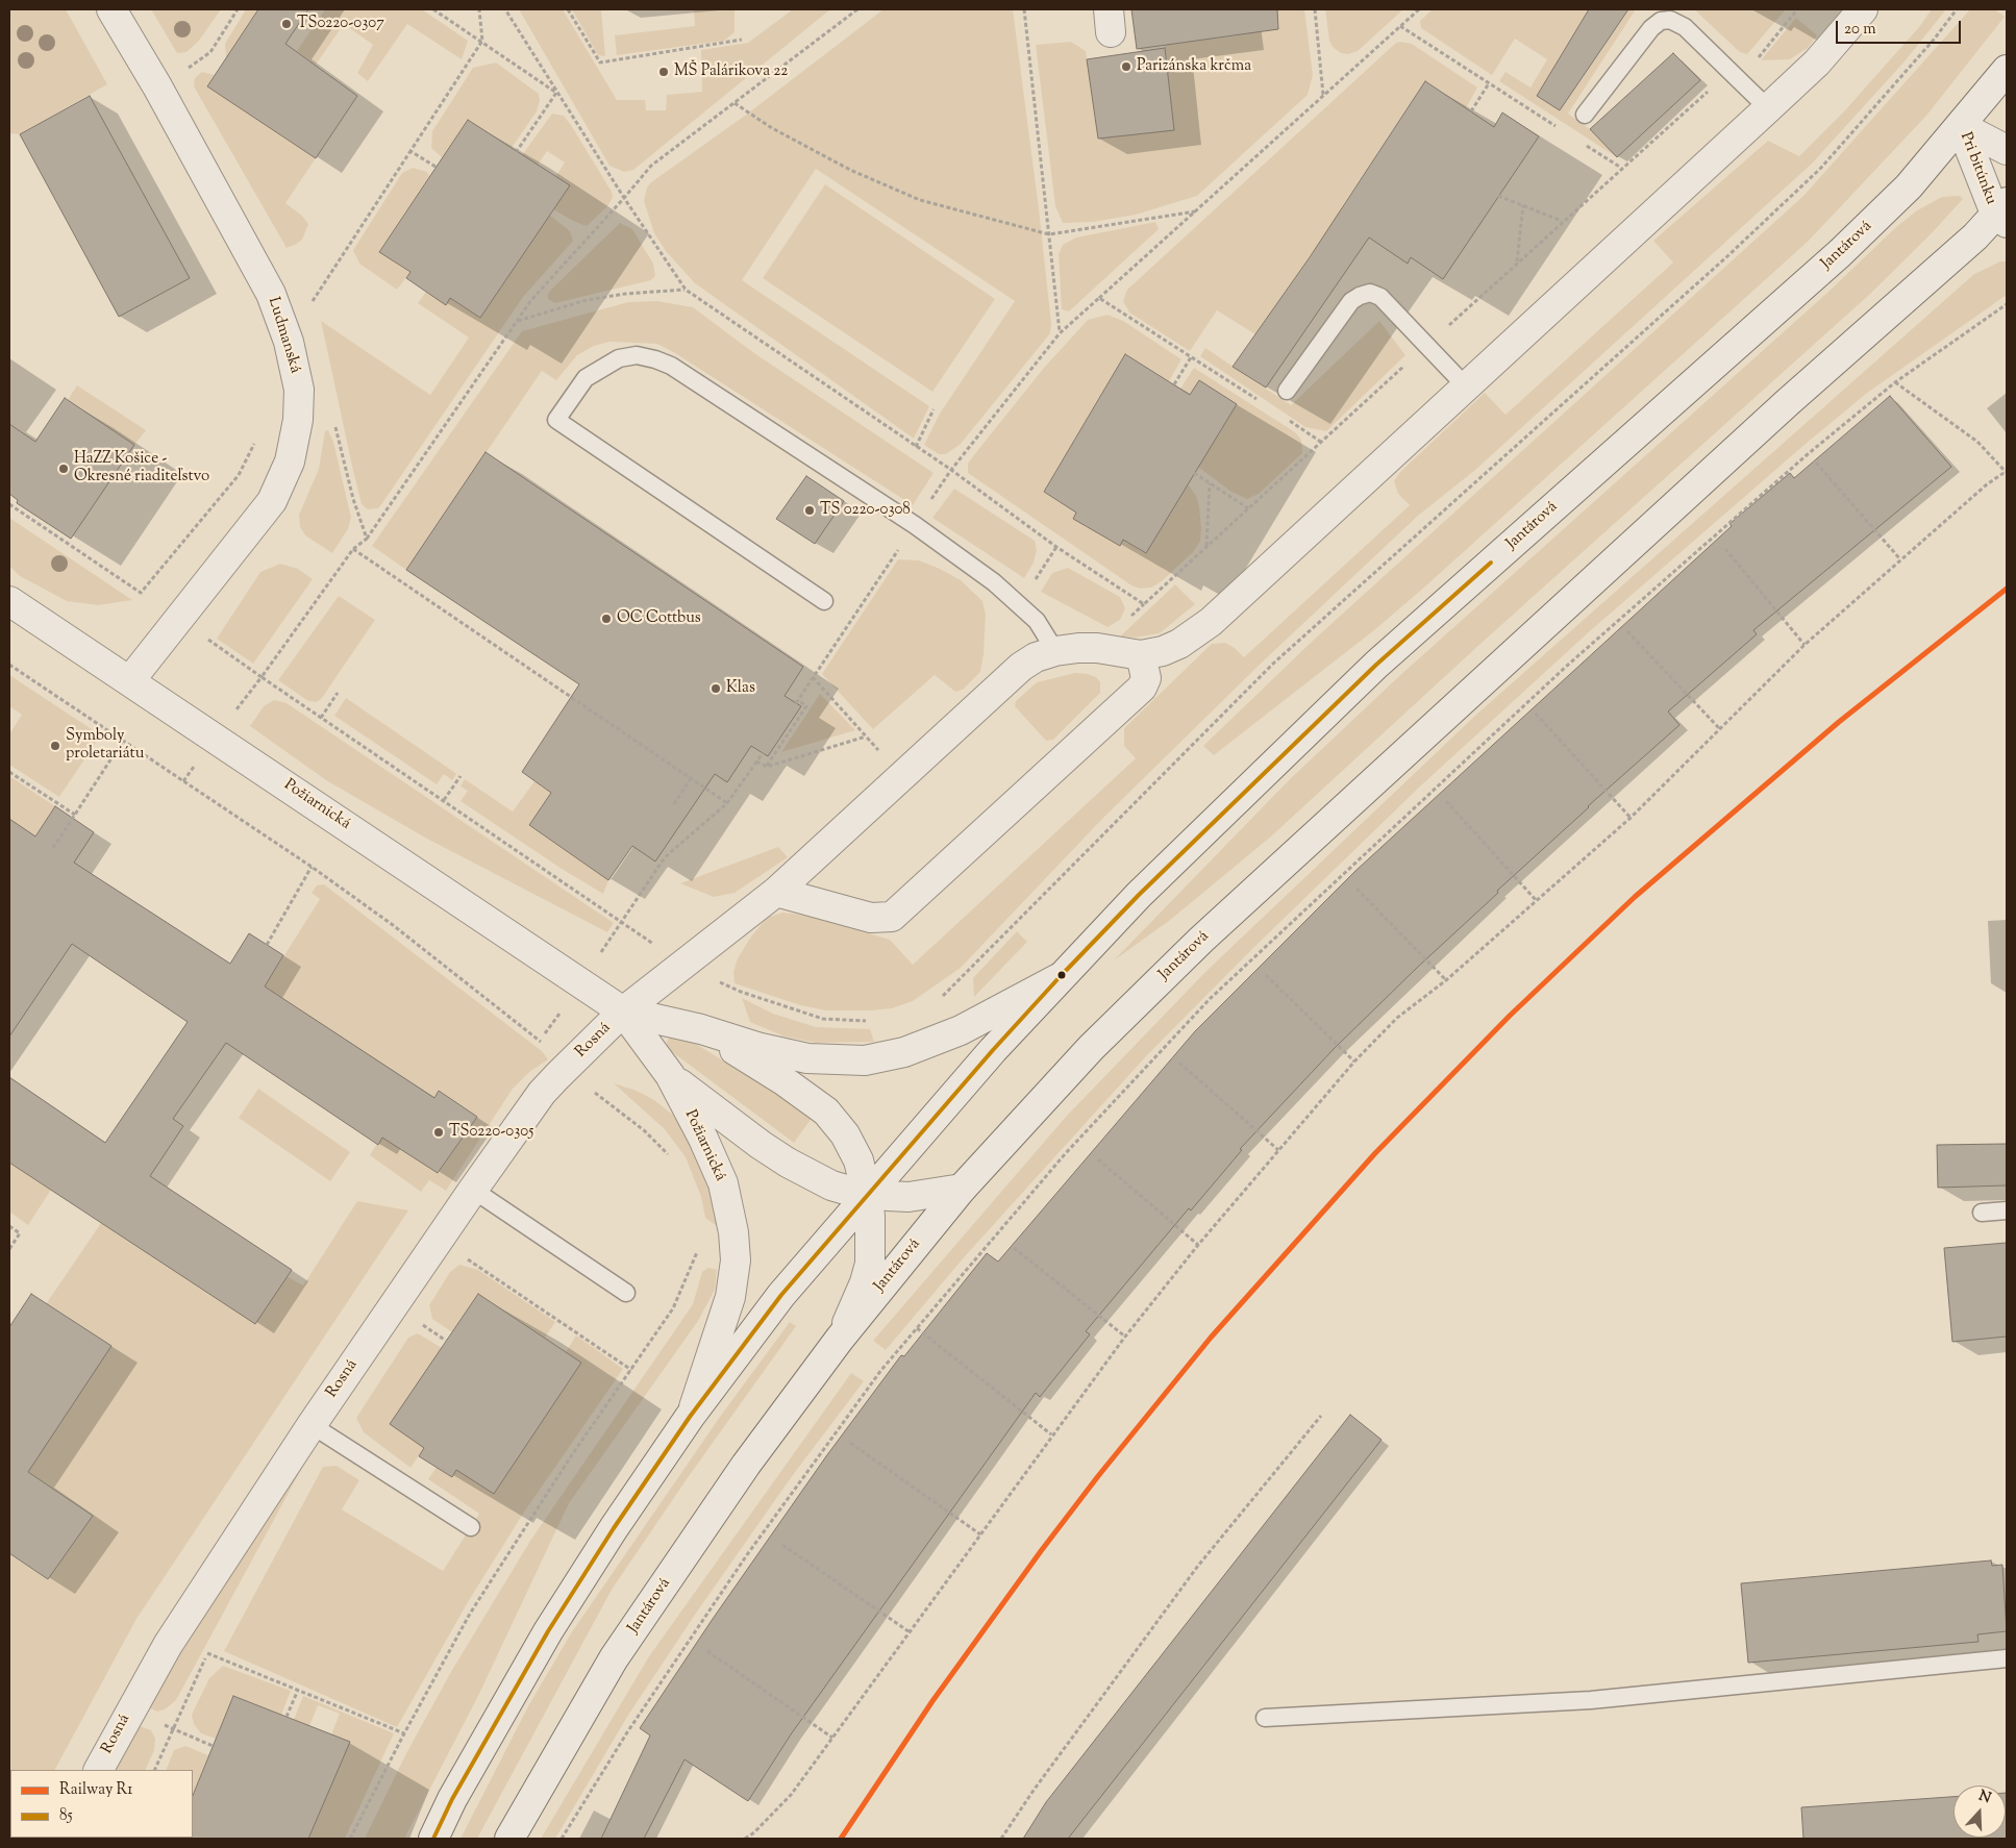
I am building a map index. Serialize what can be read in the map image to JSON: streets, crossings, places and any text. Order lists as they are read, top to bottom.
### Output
{
  "streets": {
    "street": [
      "Pri bitúnku",
      "Jantárová",
      "Ludmanská",
      "Požiarnická",
      "Rosná"
    ]
  },
  "crossings": [
    ["Pri bitúnku", "Jantárová"],
    ["Jantárová", "Požiarnická"],
    ["Ludmanská", "Požiarnická"],
    ["Požiarnická", "Rosná"]
  ],
  "places": [
    "TS0220-0307",
    "Parizánska krčma",
    "MŠ Palárikova 22",
    "HaZZ Košice - Okresné riaditeľstvo",
    "TS 0220-0308",
    "OC Cottbus",
    "Klas",
    "Symboly proletariátu",
    "TS0220-0305"
  ],
  "lines": ["transit line 85", "rail line R1"],
  "legend": ["Railway R1", "85"],
  "scale_bar": "20 m",
  "north": "top"
}
